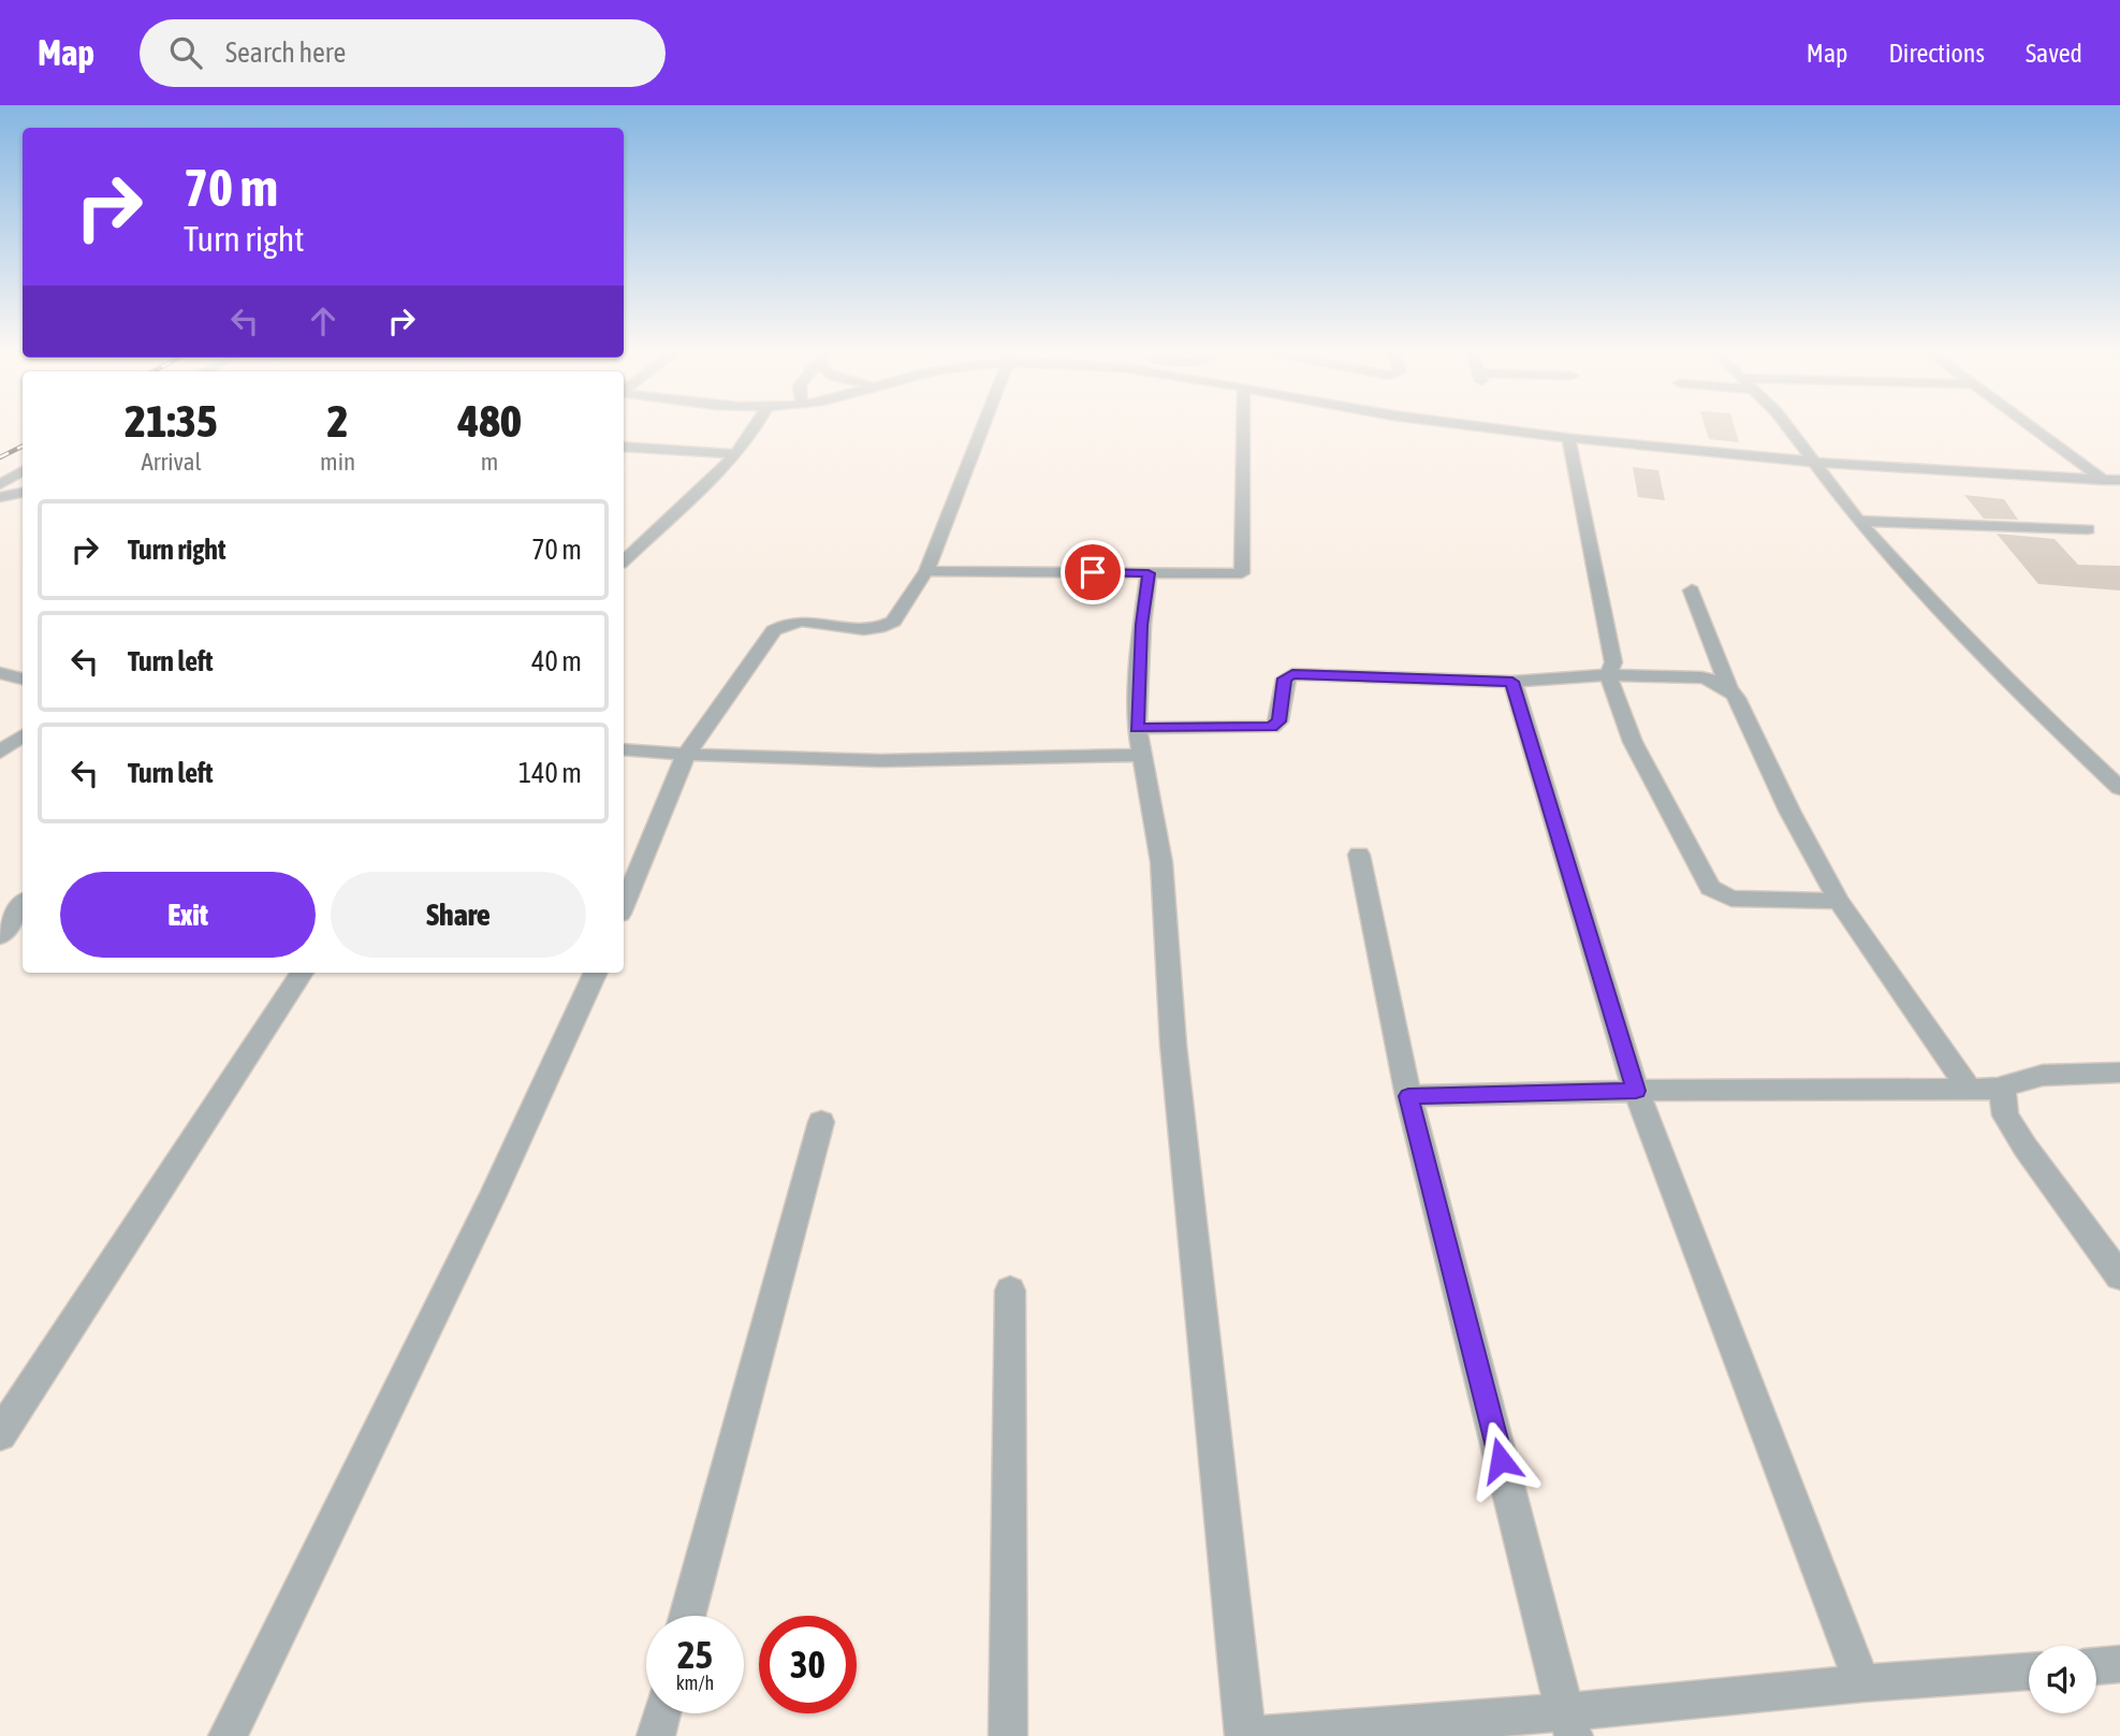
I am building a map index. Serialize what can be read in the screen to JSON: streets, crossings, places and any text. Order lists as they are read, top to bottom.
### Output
{
  "page": {
    "header": "Map",
    "search": "Search here",
    "nav": ["Map", "Directions", "Saved"],
    "turn": ["70 m", "Turn right"],
    "eta": [
      "21:35",
      "Arrival",
      "2",
      "min",
      "480",
      "m"
    ],
    "list": [
      {
        "name": "Turn right",
        "value": "70 m"
      },
      {
        "name": "Turn left",
        "value": "40 m"
      },
      {
        "name": "Turn left",
        "value": "140 m"
      }
    ],
    "buttons": ["Exit", "Share"],
    "speed": "25 km/h",
    "limit": "30"
  }
}
